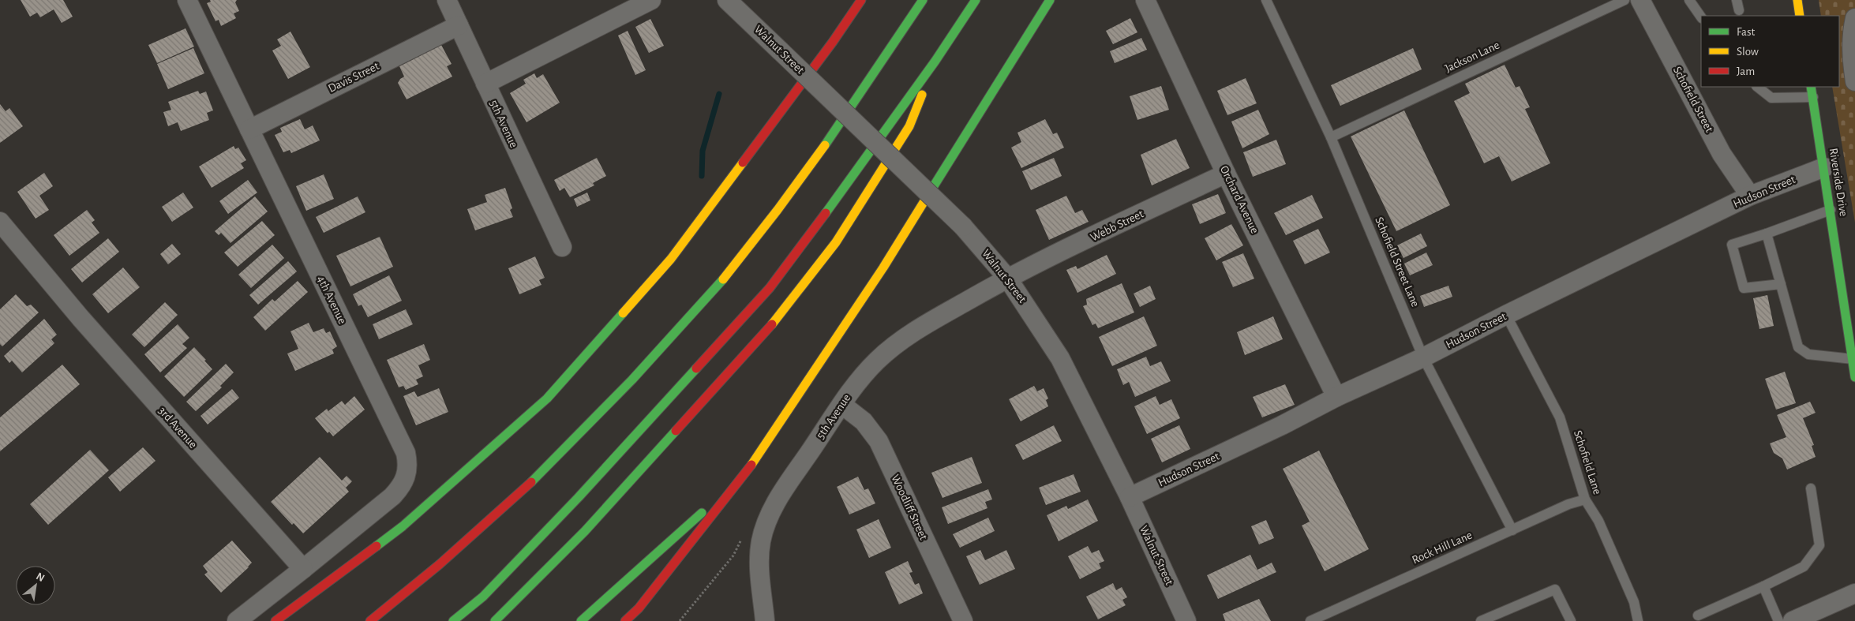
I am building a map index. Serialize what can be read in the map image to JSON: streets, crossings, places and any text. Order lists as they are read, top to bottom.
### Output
{
  "streets": {
    "main road": ["Riverside Drive"],
    "street": [
      "Walnut Street",
      "Davis Street",
      "Schofield Street",
      "5th Avenue",
      "Hudson Street",
      "Orchard Avenue",
      "Webb Street",
      "4th Avenue",
      "3rd Avenue",
      "Woodliff Street"
    ],
    "lane": [
      "Jackson Lane",
      "Schofield Street Lane",
      "Schofield Lane",
      "Rock Hill Lane"
    ]
  },
  "crossings": [
    ["Walnut Street", "5th Avenue"],
    ["Walnut Street", "Hudson Street"],
    ["Walnut Street", "Webb Street"],
    ["Jackson Lane", "Schofield Street Lane"],
    ["Davis Street", "5th Avenue"],
    ["Davis Street", "4th Avenue"],
    ["Schofield Street", "Hudson Street"],
    ["5th Avenue", "Webb Street"],
    ["5th Avenue", "Woodliff Street"],
    ["Riverside Drive", "Hudson Street"],
    ["Hudson Street", "Orchard Avenue"],
    ["Hudson Street", "Schofield Street Lane"],
    ["Hudson Street", "Schofield Lane"],
    ["Orchard Avenue", "Webb Street"],
    ["Schofield Street Lane", "Rock Hill Lane"],
    ["4th Avenue", "3rd Avenue"],
    ["Schofield Lane", "Rock Hill Lane"]
  ],
  "legend": ["Fast", "Slow", "Jam"],
  "north": "top right"
}
